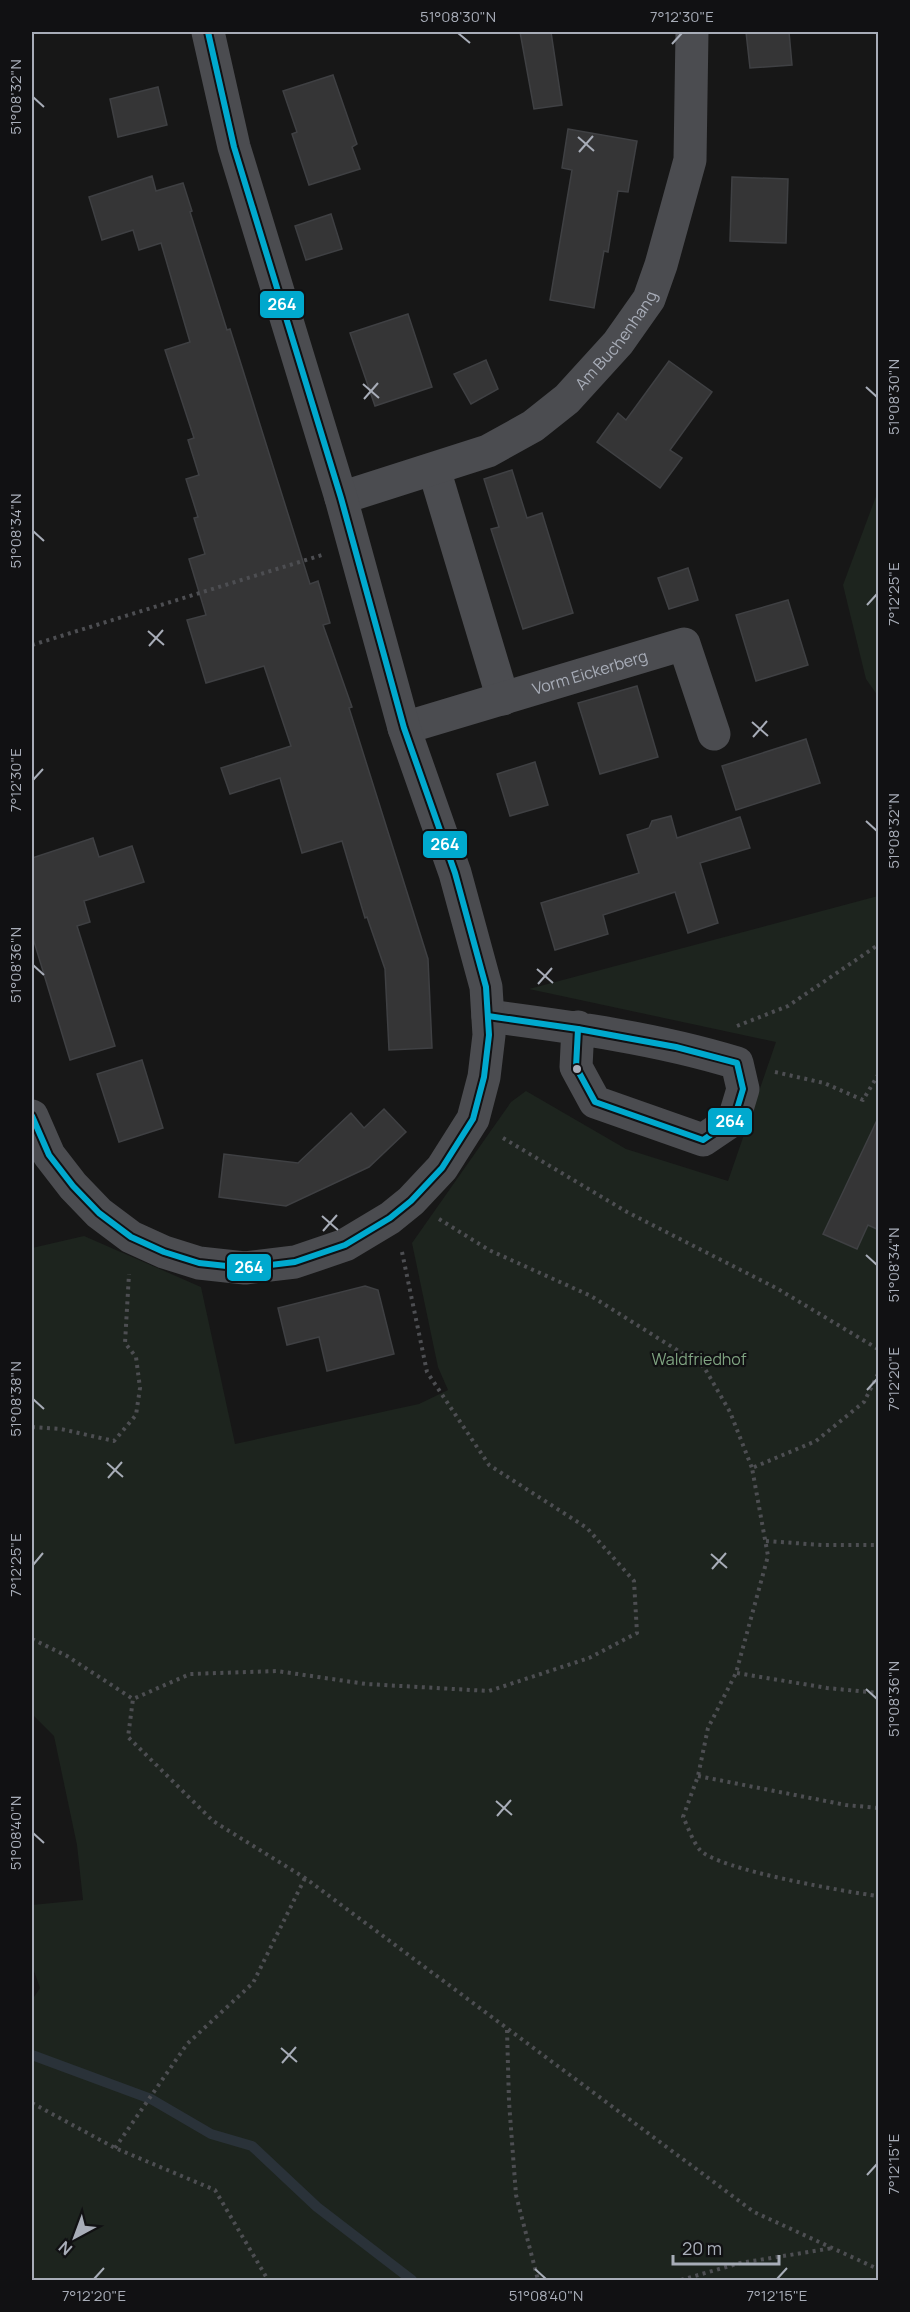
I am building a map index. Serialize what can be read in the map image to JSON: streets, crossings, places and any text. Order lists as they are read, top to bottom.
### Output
{
  "streets": {
    "street": ["Am Buchenhang", "Vorm Eickerberg"]
  },
  "parks": ["Waldfriedhof"],
  "lines": ["transit line 264"],
  "scale_bar": "20 m",
  "north": "bottom left",
  "coordinates": [
    "51°08'30\"N",
    "7°12'30\"E",
    "51°08'32\"N",
    "51°08'34\"N",
    "7°12'25\"E",
    "51°08'36\"N",
    "7°12'20\"E",
    "51°08'38\"N",
    "51°08'40\"N",
    "7°12'15\"E"
  ]
}
